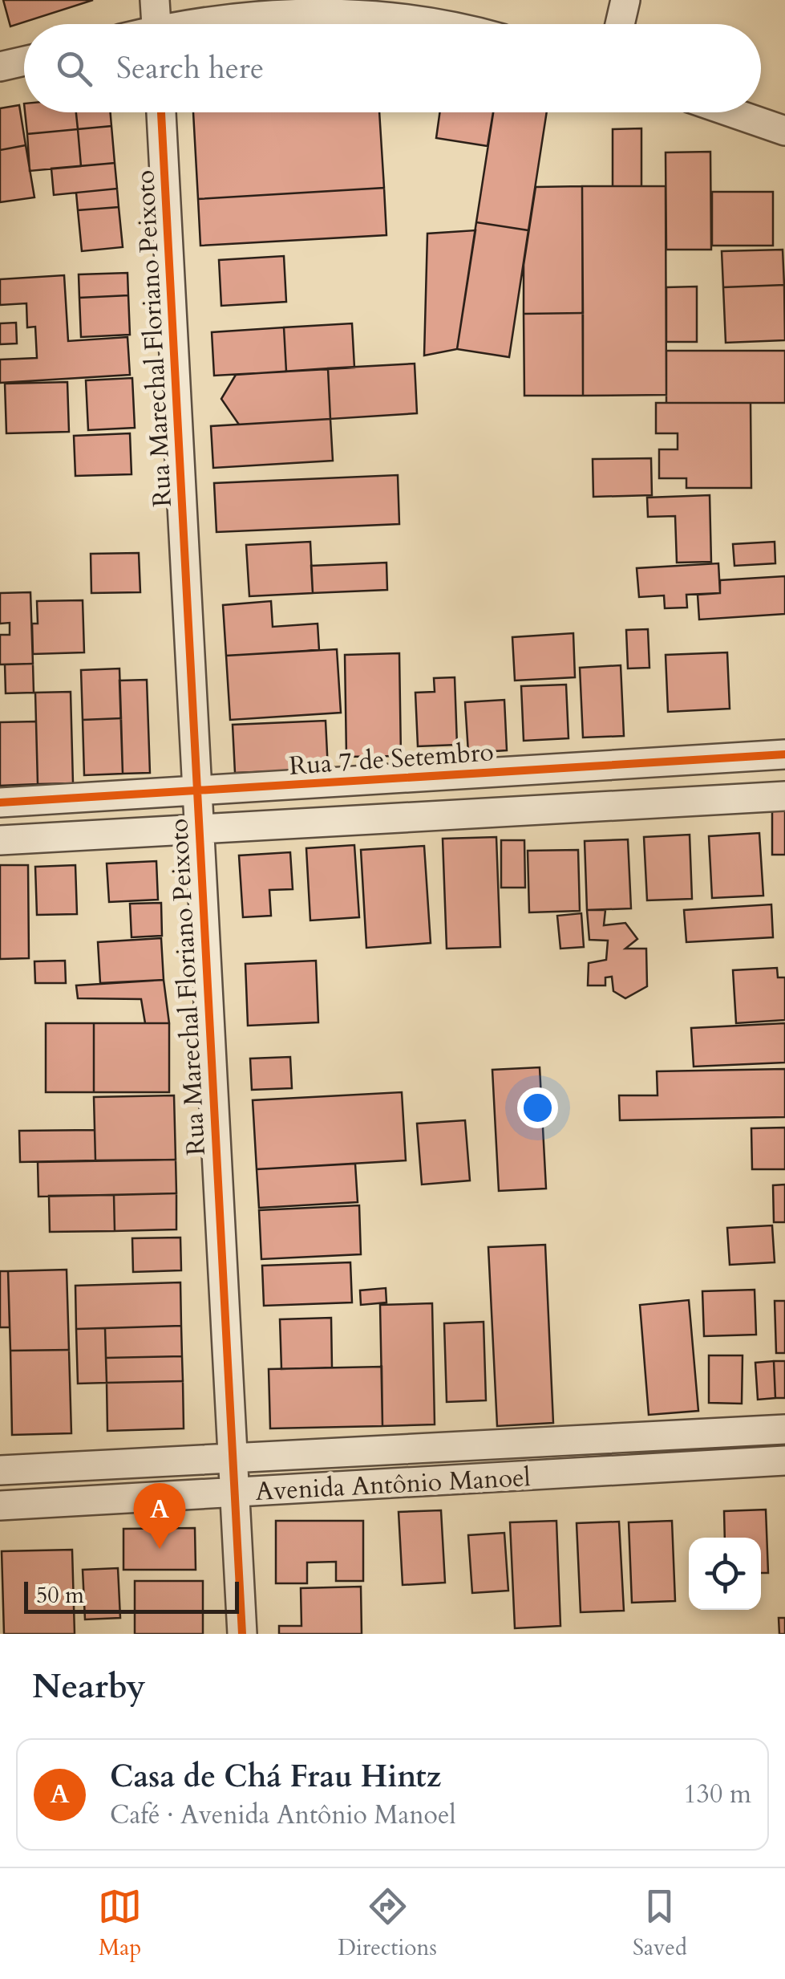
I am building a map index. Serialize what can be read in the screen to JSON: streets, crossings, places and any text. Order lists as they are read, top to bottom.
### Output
{
  "streets": {
    "street": ["Rua Marechal Floriano Peixoto", "Rua 7 de Setembro", "Avenida Antônio Manoel"]
  },
  "crossings": [
    ["Rua Marechal Floriano Peixoto", "Rua 7 de Setembro"],
    ["Rua Marechal Floriano Peixoto", "Avenida Antônio Manoel"]
  ],
  "scale_bar": "50 m",
  "page": {
    "search": "Search here",
    "pins": "A",
    "scale": "50 m",
    "heading": "Nearby",
    "list": [
      {
        "mark": "A",
        "name": "Casa de Chá Frau Hintz",
        "note": "Café · Avenida Antônio Manoel",
        "value": "130 m"
      }
    ],
    "nav": ["Map", "Directions", "Saved"]
  }
}
